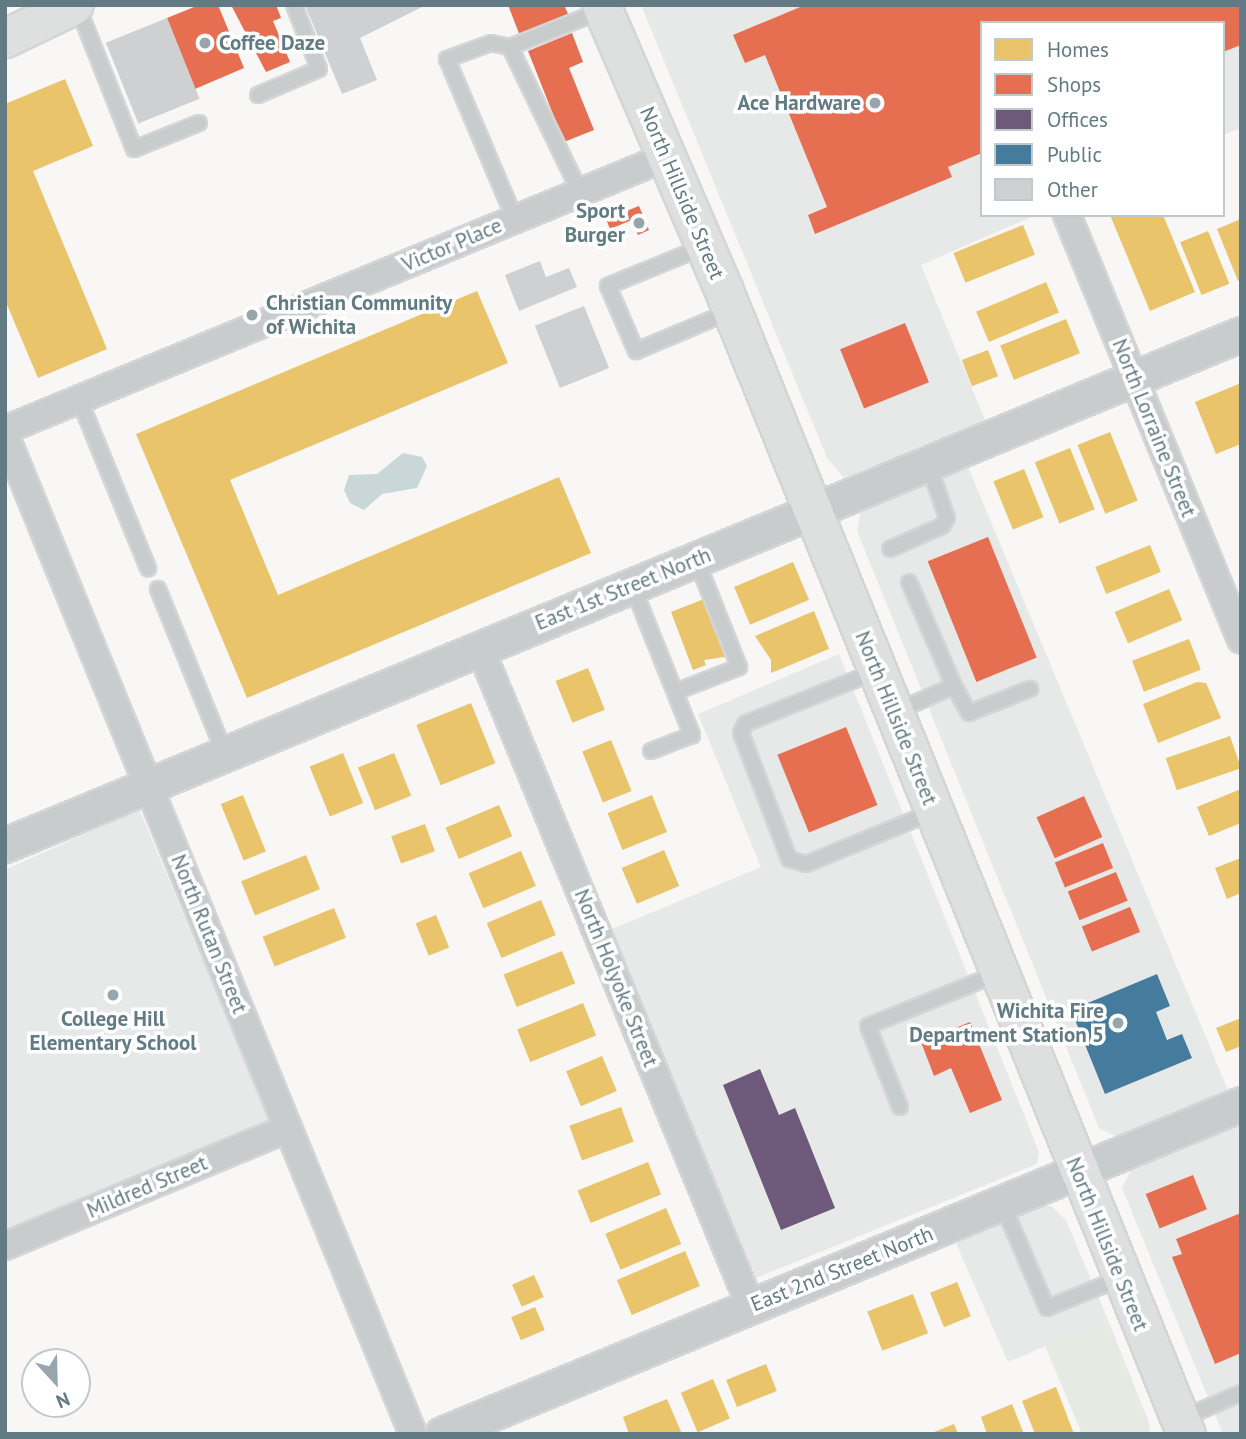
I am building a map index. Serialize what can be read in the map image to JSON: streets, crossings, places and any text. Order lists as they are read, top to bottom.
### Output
{
  "streets": {
    "main road": ["North Hillside Street"],
    "street": [
      "Victor Place",
      "North Lorraine Street",
      "East 1st Street North",
      "North Rutan Street",
      "North Holyoke Street",
      "Mildred Street",
      "East 2nd Street North"
    ]
  },
  "crossings": [
    ["North Hillside Street", "Victor Place"],
    ["North Hillside Street", "East 1st Street North"],
    ["North Hillside Street", "East 2nd Street North"],
    ["Victor Place", "North Rutan Street"],
    ["North Lorraine Street", "East 1st Street North"],
    ["East 1st Street North", "North Rutan Street"],
    ["East 1st Street North", "North Holyoke Street"],
    ["North Rutan Street", "Mildred Street"],
    ["North Holyoke Street", "East 2nd Street North"]
  ],
  "places": [
    "Coffee Daze",
    "Ace Hardware",
    "Sport Burger",
    "Christian Community of Wichita",
    "College Hill Elementary School",
    "Wichita Fire Department Station 5"
  ],
  "legend": [
    "Homes",
    "Shops",
    "Offices",
    "Public",
    "Other"
  ],
  "north": "bottom"
}
